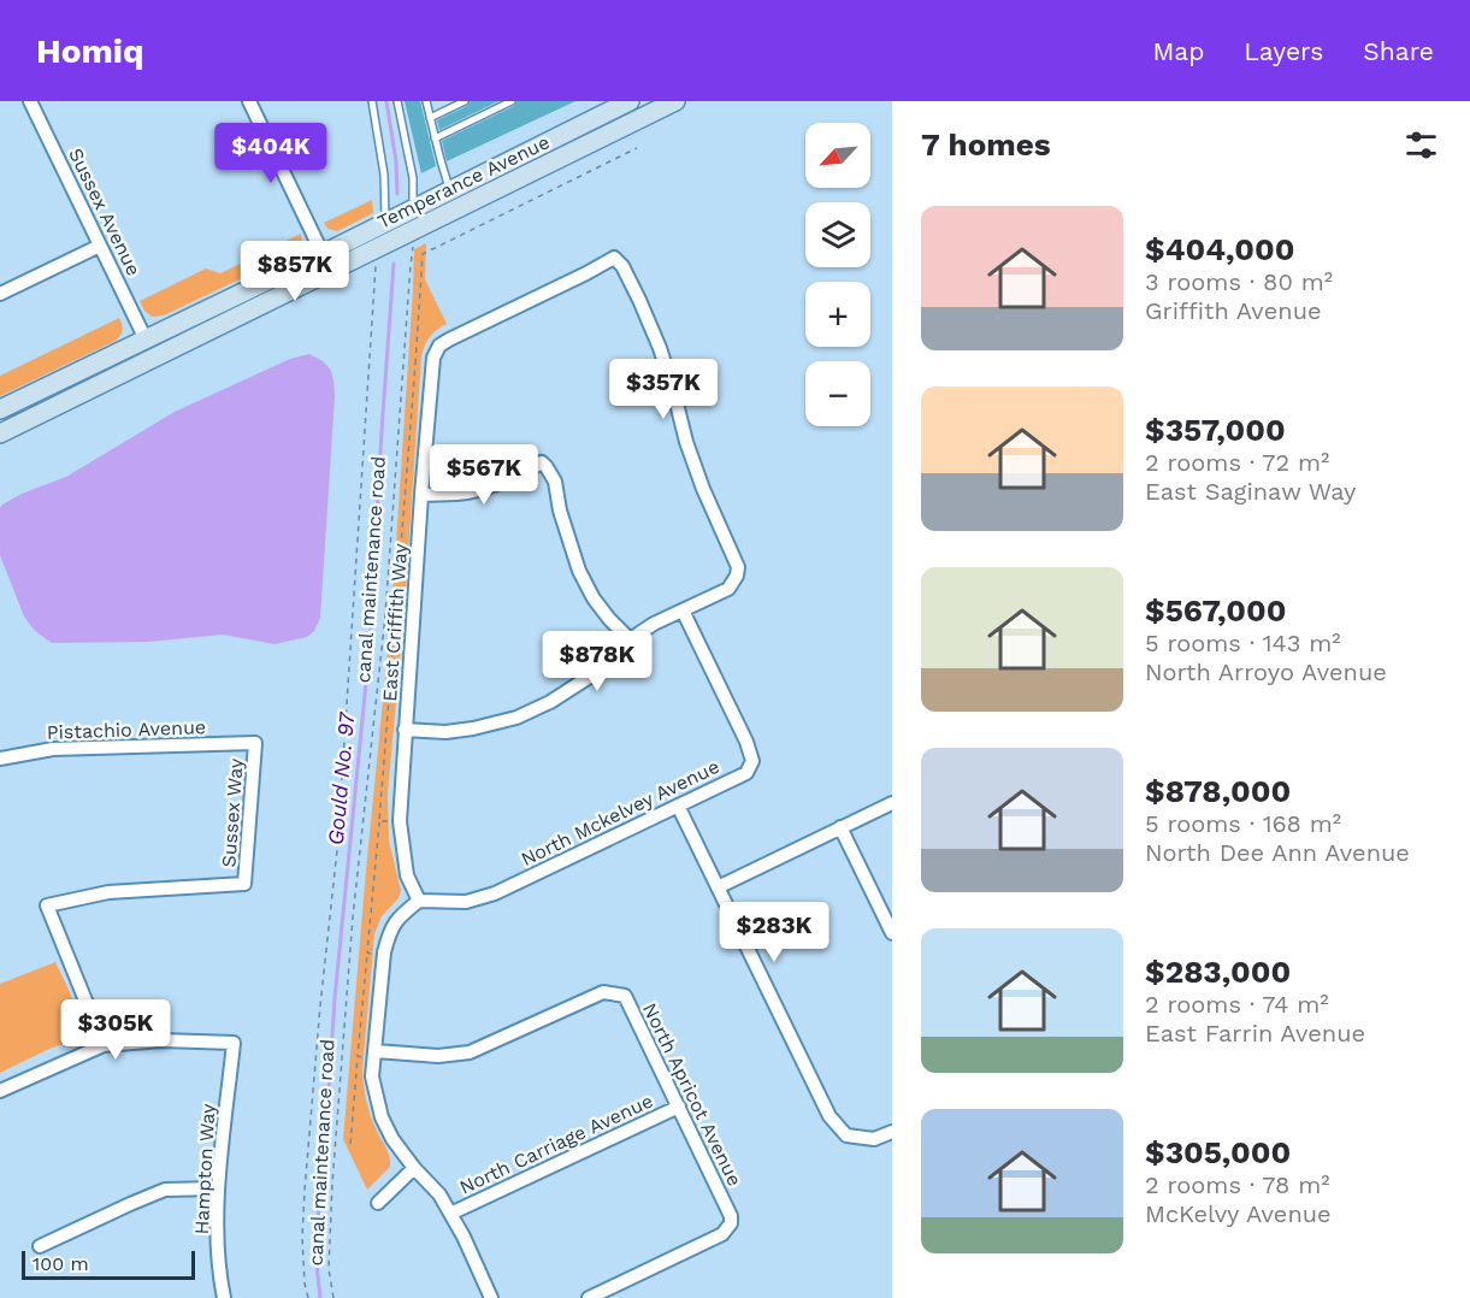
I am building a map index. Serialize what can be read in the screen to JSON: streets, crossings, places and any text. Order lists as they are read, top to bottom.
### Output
{
  "streets": {
    "main road": ["Temperance Avenue"],
    "street": [
      "Sussex Avenue",
      "East Criffith Way",
      "Pistachio Avenue",
      "Sussex Way",
      "North Mckelvey Avenue",
      "North Apricot Avenue",
      "North Carriage Avenue",
      "Hampton Way"
    ],
    "path": ["canal maintenance road"]
  },
  "crossings": [
    ["Temperance Avenue", "Sussex Avenue"],
    ["Temperance Avenue", "canal maintenance road"],
    ["East Criffith Way", "North Mckelvey Avenue"],
    ["Pistachio Avenue", "Sussex Way"],
    ["Sussex Way", "Hampton Way"],
    ["North Apricot Avenue", "North Carriage Avenue"]
  ],
  "water": ["Gould No. 97"],
  "scale_bar": "100 m",
  "north": "bottom left",
  "page": {
    "header": "Homiq",
    "nav": ["Map", "Layers", "Share"],
    "heading": "7 homes",
    "map_buttons": ["+", "−"],
    "price": [
      "$404K",
      "$857K",
      "$357K",
      "$567K",
      "$878K",
      "$283K",
      "$305K"
    ],
    "list": [
      {
        "name": "$404,000",
        "note": "3 rooms · 80 m² · Griffith Avenue"
      },
      {
        "name": "$357,000",
        "note": "2 rooms · 72 m² · East Saginaw Way"
      },
      {
        "name": "$567,000",
        "note": "5 rooms · 143 m² · North Arroyo Avenue"
      },
      {
        "name": "$878,000",
        "note": "5 rooms · 168 m² · North Dee Ann Avenue"
      },
      {
        "name": "$283,000",
        "note": "2 rooms · 74 m² · East Farrin Avenue"
      },
      {
        "name": "$305,000",
        "note": "2 rooms · 78 m² · McKelvy Avenue"
      }
    ],
    "scale": "100 m"
  }
}
